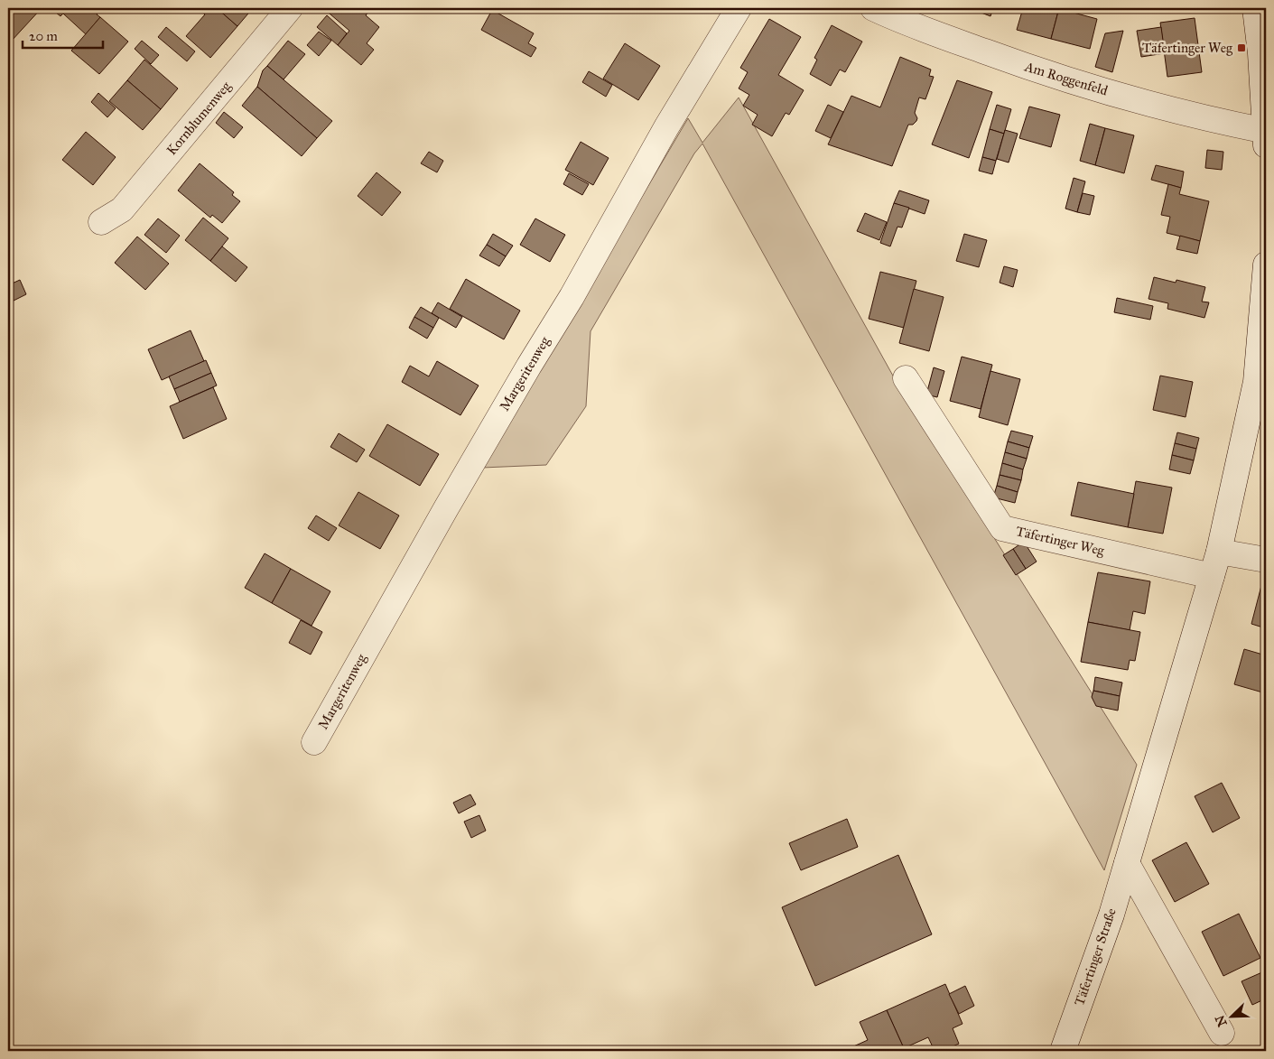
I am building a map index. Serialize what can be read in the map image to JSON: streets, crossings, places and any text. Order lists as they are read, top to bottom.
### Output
{
  "streets": {
    "street": [
      "Am Roggenfeld",
      "Kornblumenweg",
      "Margeritenweg",
      "Täfertinger Weg",
      "Täfertinger Straße"
    ]
  },
  "crossings": [
    ["Täfertinger Weg", "Täfertinger Straße"]
  ],
  "places": {
    "transit": ["Täfertinger Weg"]
  },
  "scale_bar": "20 m",
  "north": "bottom left"
}
